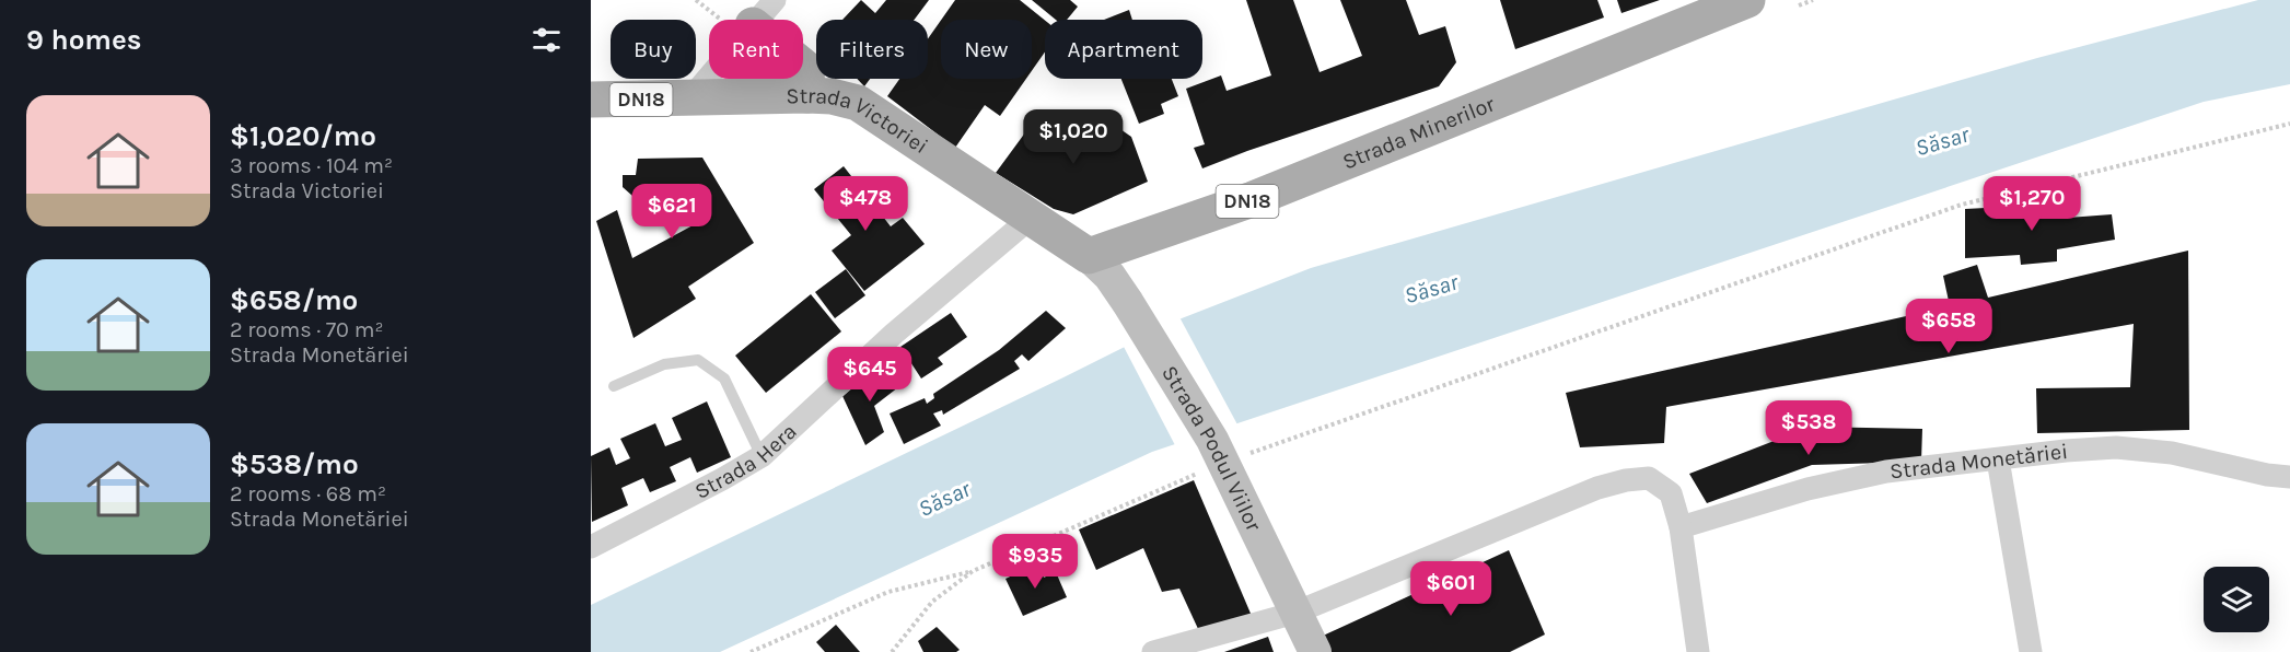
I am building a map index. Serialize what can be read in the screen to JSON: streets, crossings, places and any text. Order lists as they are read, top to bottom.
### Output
{
  "streets": {
    "main road": [
      "DN18",
      "Strada Victoriei",
      "Strada Minerilor",
      "Strada Podul Viilor"
    ],
    "street": ["Strada Hera", "Strada Monetăriei"]
  },
  "crossings": [
    ["Strada Victoriei", "Strada Minerilor"],
    ["Strada Victoriei", "Strada Podul Viilor"],
    ["Strada Victoriei", "Strada Hera"],
    ["Strada Minerilor", "Strada Podul Viilor"]
  ],
  "water": ["Săsar"],
  "page": {
    "heading": "9 homes",
    "chip": [
      "Buy",
      "Rent",
      "Filters",
      "New",
      "Apartment"
    ],
    "list": [
      {
        "name": "$1,020/mo",
        "note": "3 rooms · 104 m² · Strada Victoriei"
      },
      {
        "name": "$658/mo",
        "note": "2 rooms · 70 m² · Strada Monetăriei"
      },
      {
        "name": "$538/mo",
        "note": "2 rooms · 68 m² · Strada Monetăriei"
      }
    ],
    "price": [
      "$1,020",
      "$478",
      "$1,270",
      "$621",
      "$658",
      "$645",
      "$538",
      "$935",
      "$601"
    ]
  }
}
